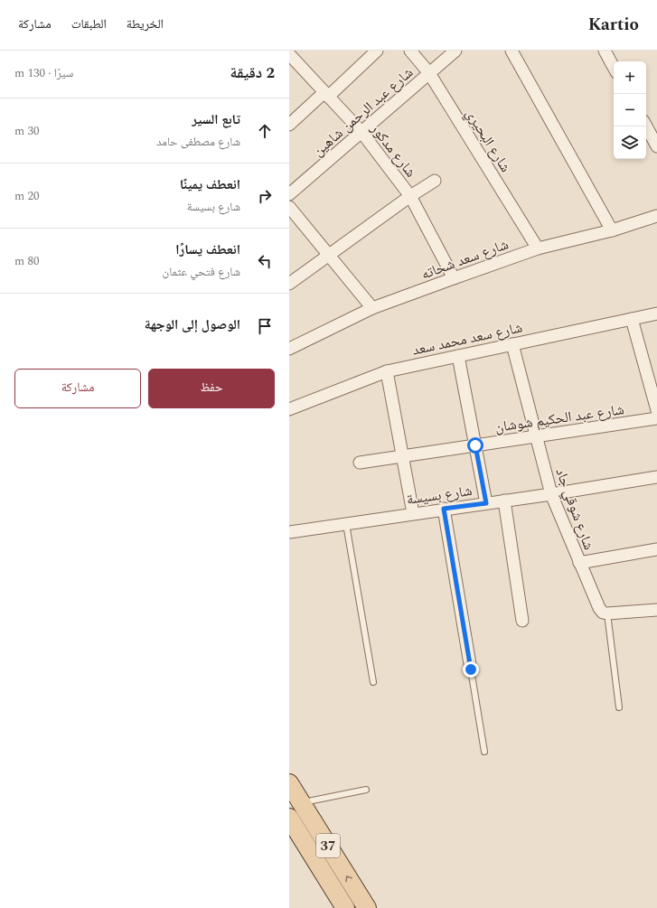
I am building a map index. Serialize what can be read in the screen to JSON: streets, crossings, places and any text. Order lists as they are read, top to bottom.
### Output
{
  "streets": {
    "main road": ["37"],
    "street": [
      "شارع عبد الرحمن شاهين",
      "شارع البحيري",
      "شارع مدكور",
      "شارع سعد شحاته",
      "شارع سعد محمد سعد",
      "شارع عبد الحكيم شوشان",
      "شارع بسيسة",
      "شارع شوقي جاد"
    ]
  },
  "crossings": [
    ["شارع عبد الرحمن شاهين", "شارع البحيري"],
    ["شارع عبد الرحمن شاهين", "شارع مدكور"],
    ["شارع البحيري", "شارع سعد شحاته"],
    ["شارع مدكور", "شارع سعد شحاته"],
    ["شارع سعد محمد سعد", "شارع شوقي جاد"],
    ["شارع عبد الحكيم شوشان", "شارع شوقي جاد"],
    ["شارع بسيسة", "شارع شوقي جاد"]
  ],
  "page": {
    "header": "Kartio",
    "nav": ["الخريطة", "الطبقات", "مشاركة"],
    "heading": ["2 دقيقة", "سيرًا · 130 m"],
    "map_buttons": ["+", "−"],
    "list": [
      ["تابع السير", "شارع مصطفى حامد", "30 m"],
      ["انعطف يمينًا", "شارع بسيسة", "20 m"],
      ["انعطف يسارًا", "شارع فتحي عثمان", "80 m"],
      "الوصول إلى الوجهة"
    ],
    "buttons": ["حفظ", "مشاركة"]
  }
}
